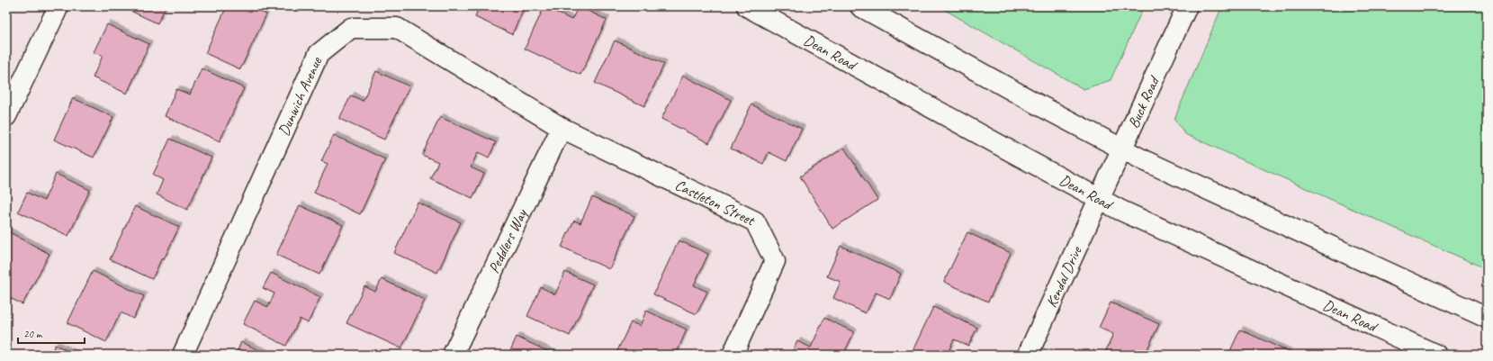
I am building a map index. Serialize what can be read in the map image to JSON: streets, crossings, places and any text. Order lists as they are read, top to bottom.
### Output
{
  "streets": {
    "street": [
      "Dean Road",
      "Dunwich Avenue",
      "Buck Road",
      "Castleton Street",
      "Peddlers Way",
      "Kendal Drive"
    ]
  },
  "crossings": [
    ["Dean Road", "Buck Road"],
    ["Dean Road", "Kendal Drive"],
    ["Dunwich Avenue", "Castleton Street"],
    ["Dunwich Avenue", "Peddlers Way"],
    ["Buck Road", "Kendal Drive"],
    ["Castleton Street", "Peddlers Way"]
  ],
  "scale_bar": "20 m"
}
